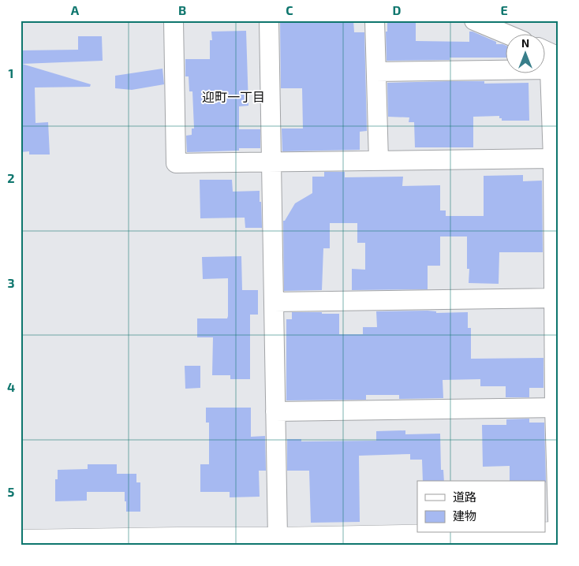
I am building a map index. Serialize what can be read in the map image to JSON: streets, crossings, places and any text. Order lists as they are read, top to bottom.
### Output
{
  "districts": ["迎町一丁目"],
  "legend": ["道路", "建物"],
  "north": "top",
  "grid": {
    "columns": [
      "A",
      "B",
      "C",
      "D",
      "E"
    ],
    "rows": [
      "1",
      "2",
      "3",
      "4",
      "5"
    ]
  }
}
